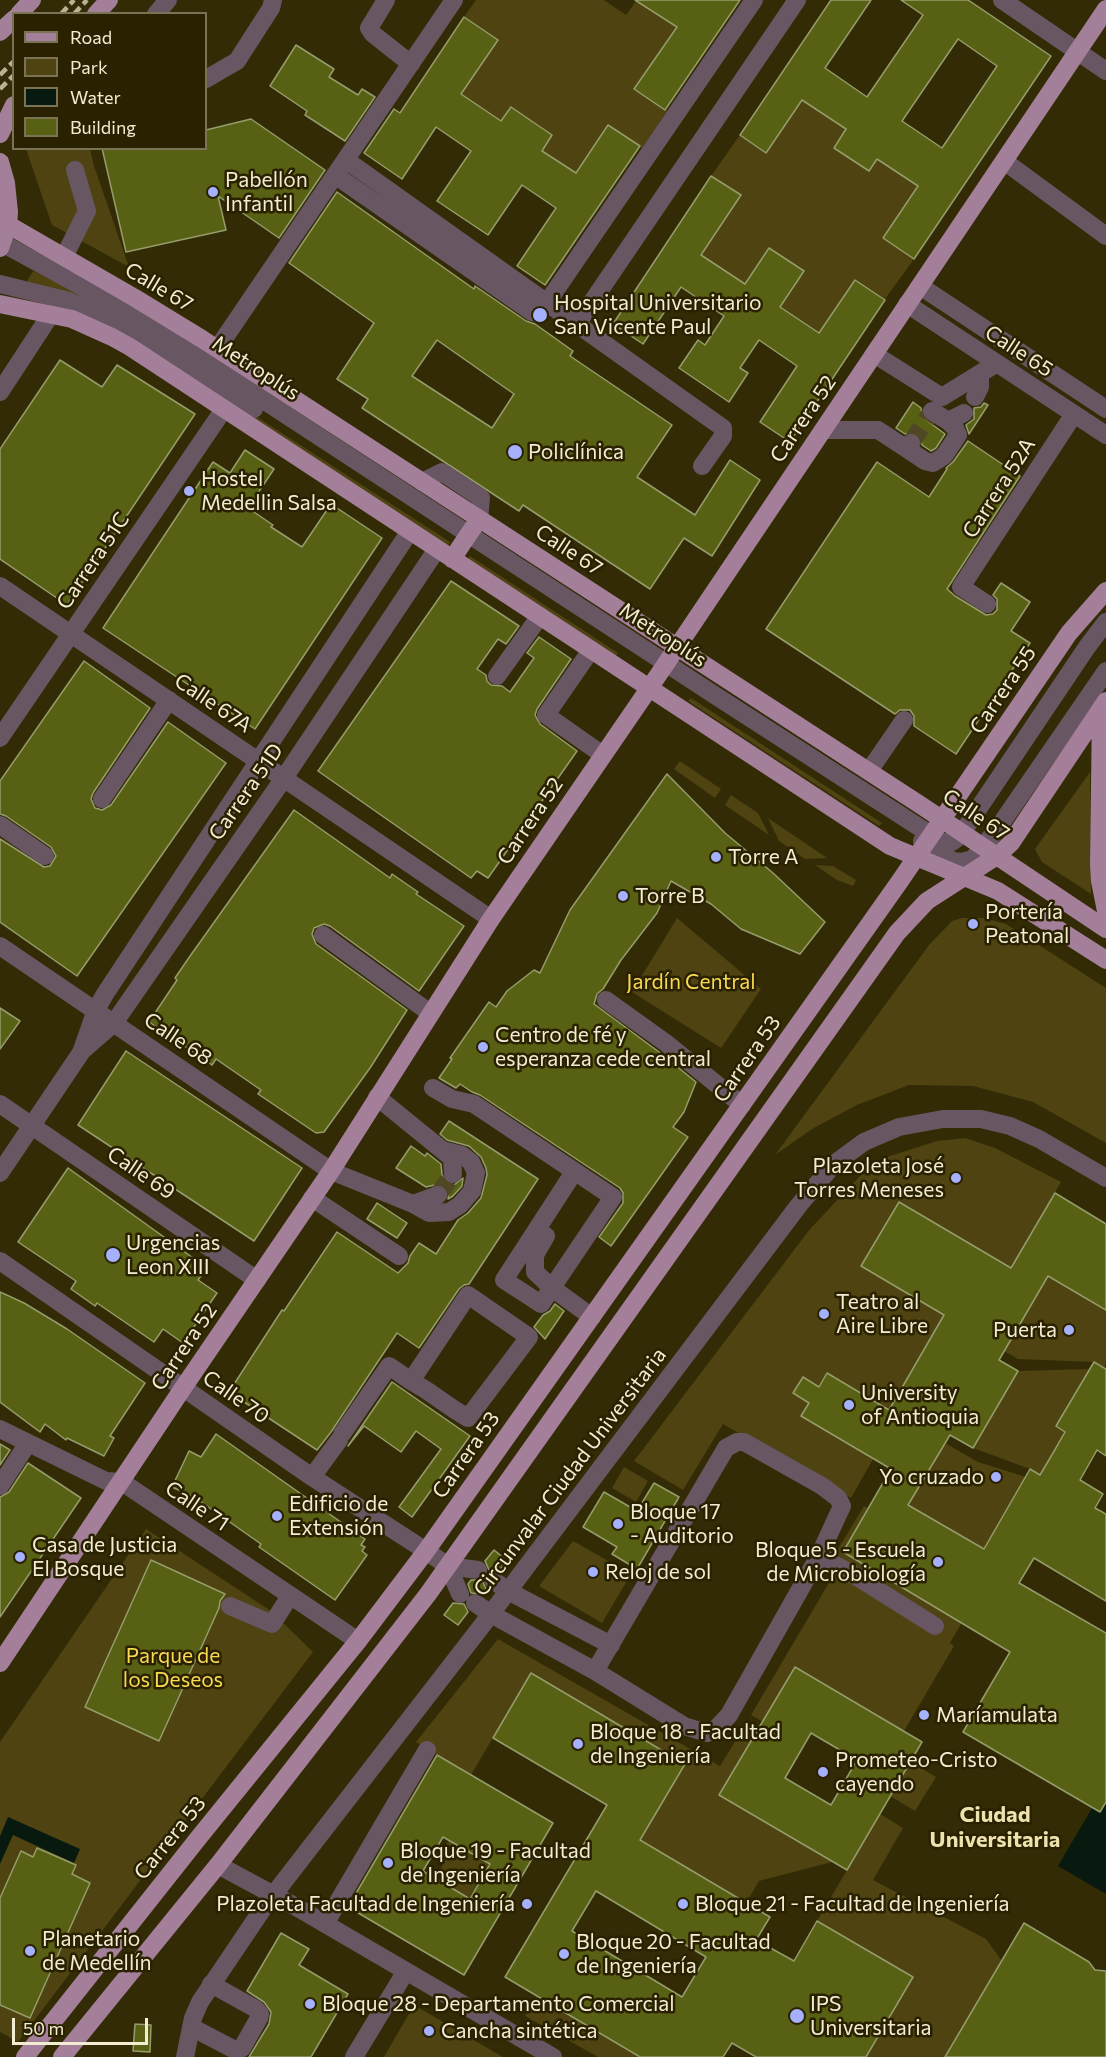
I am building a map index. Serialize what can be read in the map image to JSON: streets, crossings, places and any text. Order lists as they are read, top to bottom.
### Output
{
  "streets": {
    "main road": [
      "Calle 67",
      "Carrera 52",
      "Carrera 55",
      "Carrera 53"
    ],
    "street": [
      "Calle 65",
      "Metroplús",
      "Carrera 52A",
      "Carrera 51C",
      "Calle 67A",
      "Carrera 51D",
      "Calle 68",
      "Calle 69",
      "Calle 70",
      "Circunvalar Ciudad Universitaria",
      "Calle 71"
    ]
  },
  "crossings": [
    ["Calle 67", "Metroplús"],
    ["Calle 67", "Carrera 52"],
    ["Calle 67", "Carrera 55"],
    ["Calle 65", "Carrera 52"],
    ["Calle 65", "Carrera 52A"],
    ["Metroplús", "Carrera 52"],
    ["Metroplús", "Carrera 55"],
    ["Metroplús", "Carrera 53"],
    ["Carrera 52", "Calle 67A"],
    ["Carrera 52", "Calle 68"],
    ["Carrera 52", "Calle 69"],
    ["Carrera 52", "Calle 70"],
    ["Carrera 52", "Calle 71"],
    ["Carrera 51C", "Calle 67A"],
    ["Carrera 55", "Carrera 53"],
    ["Calle 67A", "Carrera 51D"],
    ["Carrera 51D", "Calle 68"],
    ["Carrera 51D", "Calle 69"],
    ["Carrera 53", "Calle 70"],
    ["Carrera 53", "Calle 71"]
  ],
  "districts": ["Ciudad Universitaria"],
  "parks": ["Jardín Central", "Parque de los Deseos"],
  "places": [
    "Pabellón Infantil",
    "Hospital Universitario San Vicente Paul",
    "Policlínica",
    "Hostel Medellin Salsa",
    "Torre A",
    "Torre B",
    "Portería Peatonal",
    "Centro de fé y esperanza cede central",
    "Plazoleta José Torres Meneses",
    "Urgencias Leon XIII",
    "Teatro al Aire Libre",
    "Puerta",
    "University of Antioquia",
    "Yo cruzado",
    "Edificio de Extensión",
    "Bloque 17 - Auditorio",
    "Casa de Justicia El Bosque",
    "Bloque 5 - Escuela de Microbiología",
    "Reloj de sol",
    "Maríamulata",
    "Bloque 18 - Facultad de Ingeniería",
    "Prometeo-Cristo cayendo",
    "Bloque 19 - Facultad de Ingeniería",
    "Plazoleta Facultad de Ingeniería",
    "Bloque 21 - Facultad de Ingeniería",
    "Planetario de Medellín",
    "Bloque 20 - Facultad de Ingeniería",
    "Bloque 28 - Departamento Comercial",
    "IPS Universitaria",
    "Cancha sintética"
  ],
  "legend": [
    "Road",
    "Park",
    "Water",
    "Building"
  ],
  "scale_bar": "50 m"
}
